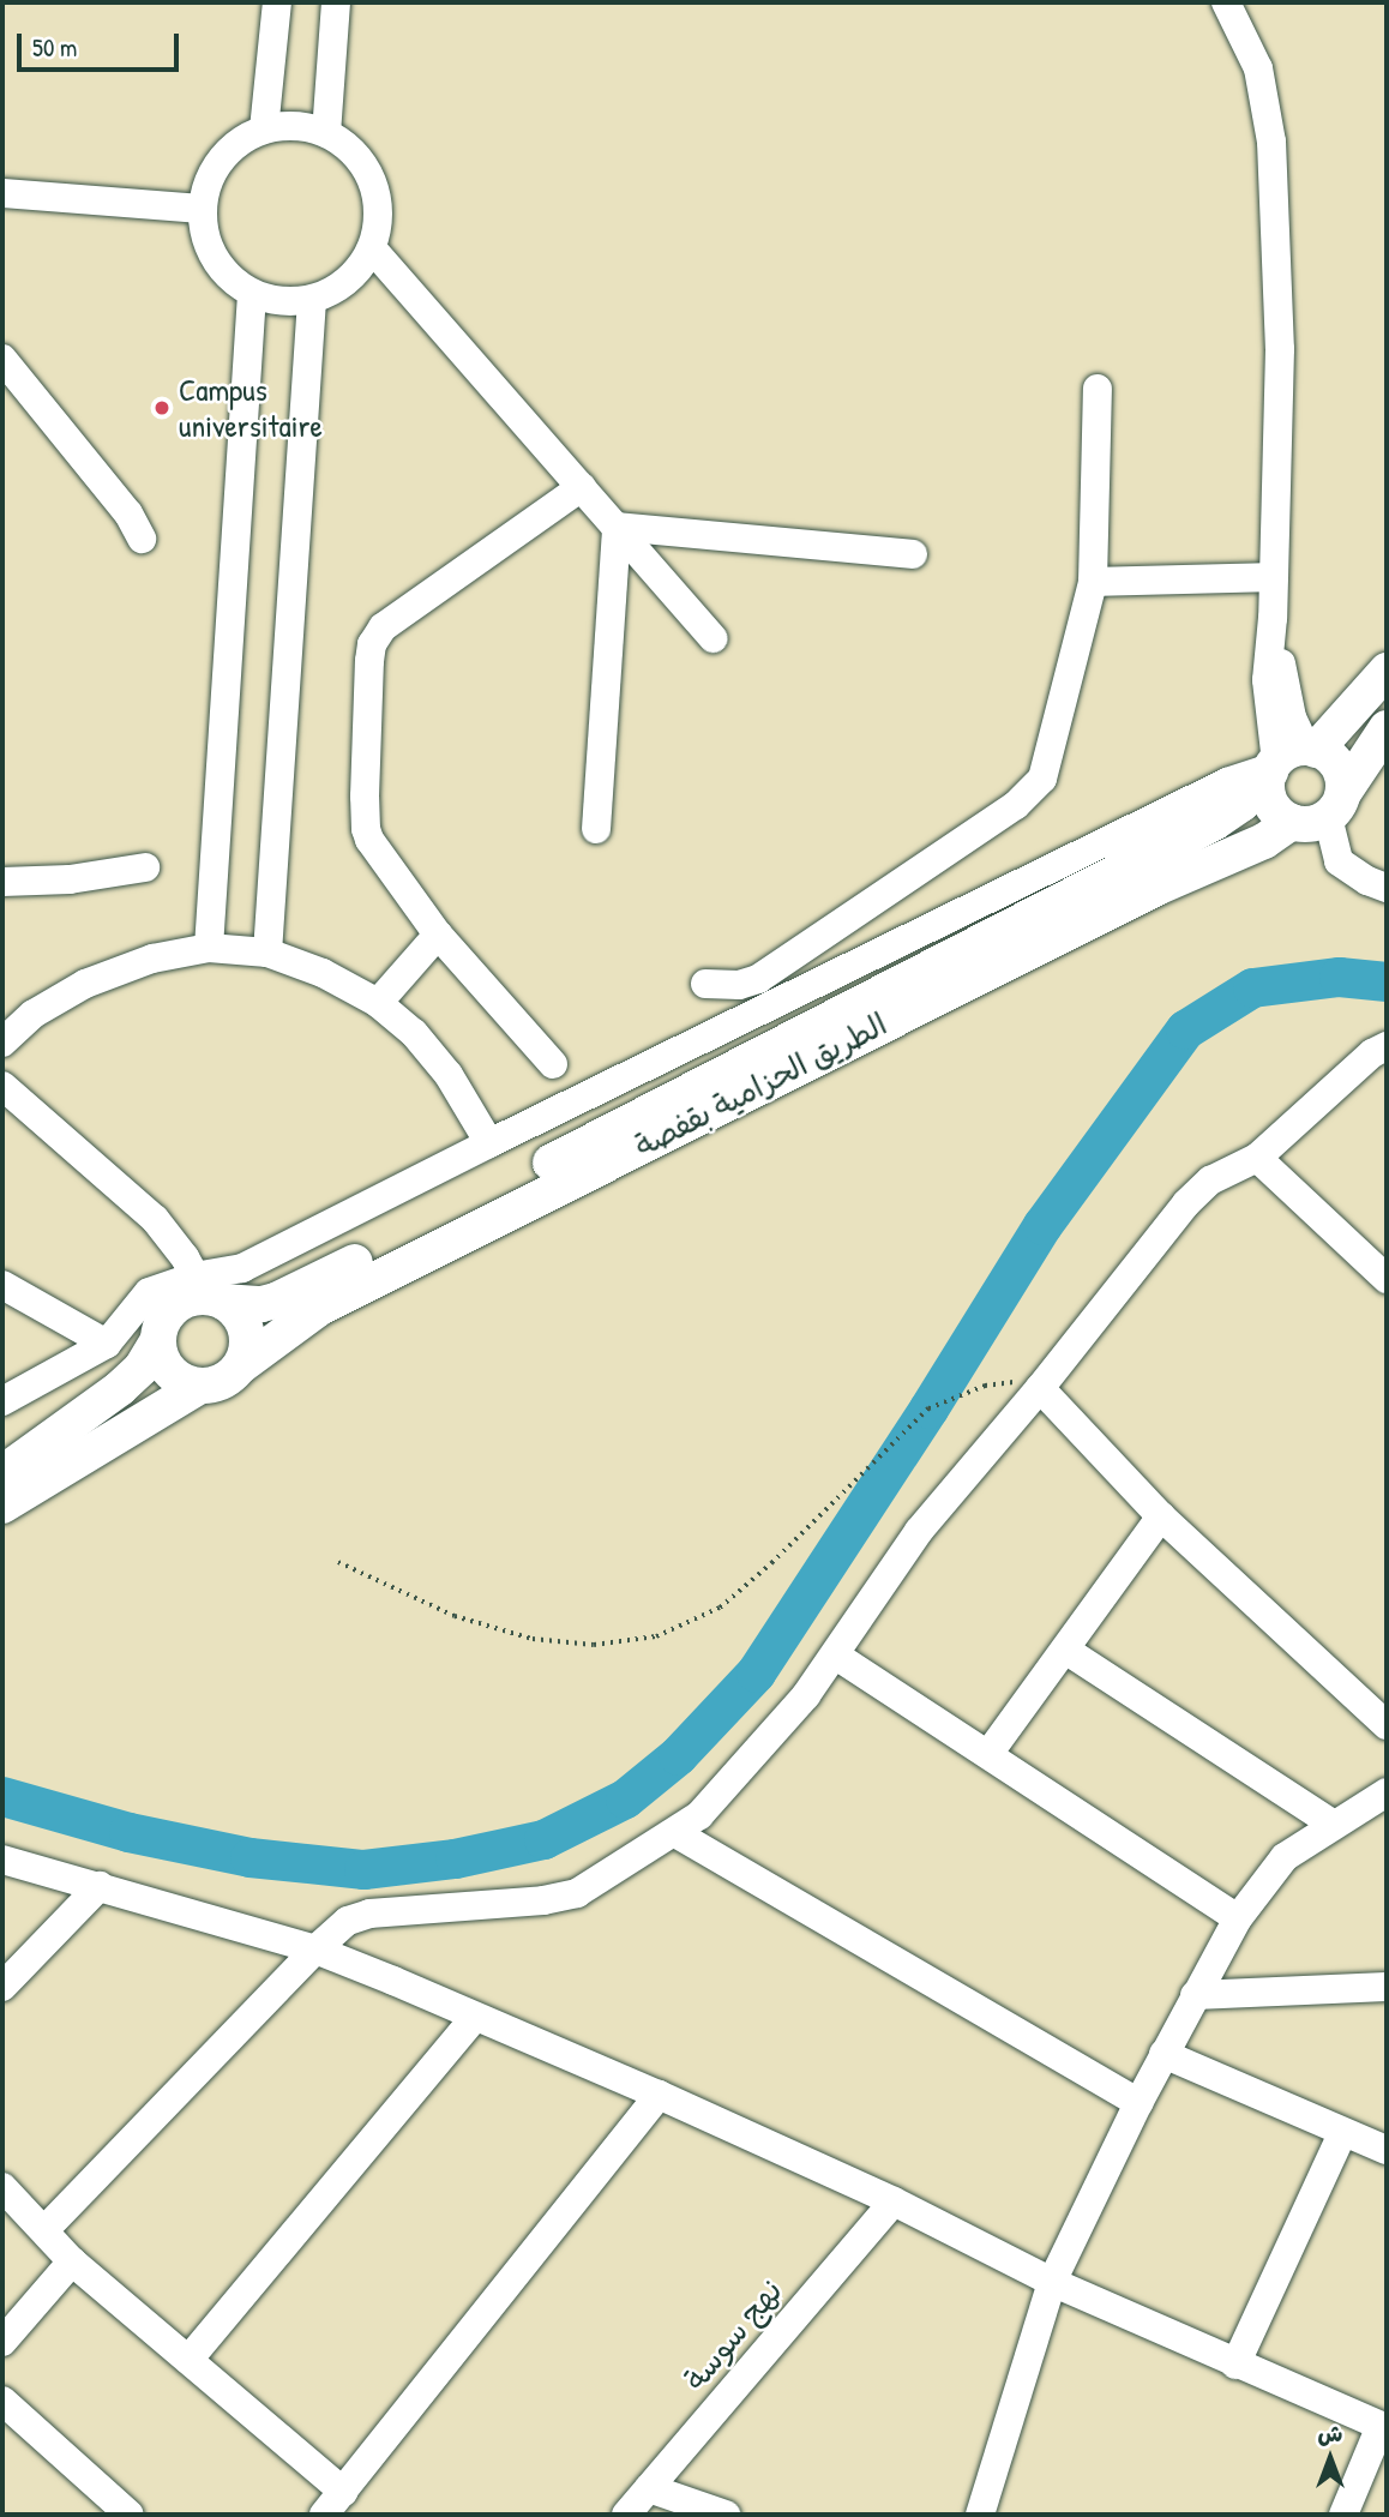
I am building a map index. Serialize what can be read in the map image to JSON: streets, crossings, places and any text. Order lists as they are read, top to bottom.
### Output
{
  "streets": {
    "main road": ["الطريق الحزامية بقفصة"],
    "street": ["نهج سوسة"]
  },
  "places": ["Campus universitaire"],
  "scale_bar": "50 m",
  "north": "top"
}
